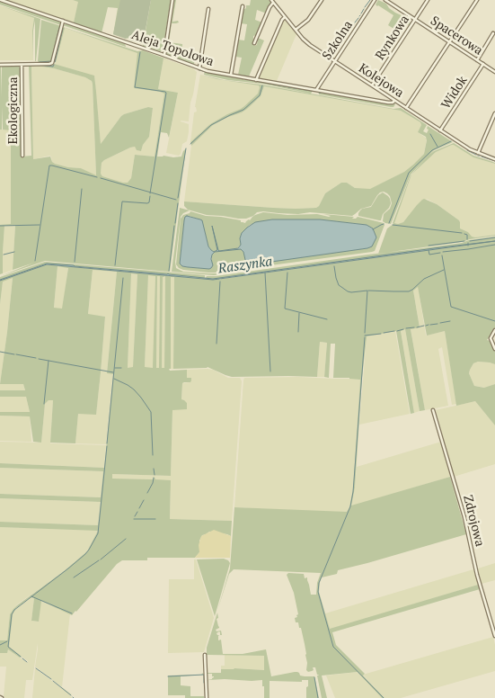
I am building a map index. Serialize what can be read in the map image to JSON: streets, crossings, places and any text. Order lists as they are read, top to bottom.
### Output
{
  "streets": {
    "street": [
      "Spacerowa",
      "Rynkowa",
      "Szkolna",
      "Aleja Topolowa",
      "Kolejowa",
      "Widok",
      "Ekologiczna",
      "Zdrojowa"
    ]
  },
  "crossings": [
    ["Spacerowa", "Rynkowa"],
    ["Spacerowa", "Widok"],
    ["Rynkowa", "Kolejowa"],
    ["Szkolna", "Aleja Topolowa"],
    ["Szkolna", "Kolejowa"],
    ["Aleja Topolowa", "Kolejowa"],
    ["Kolejowa", "Widok"]
  ],
  "water": ["Raszynka"]
}
